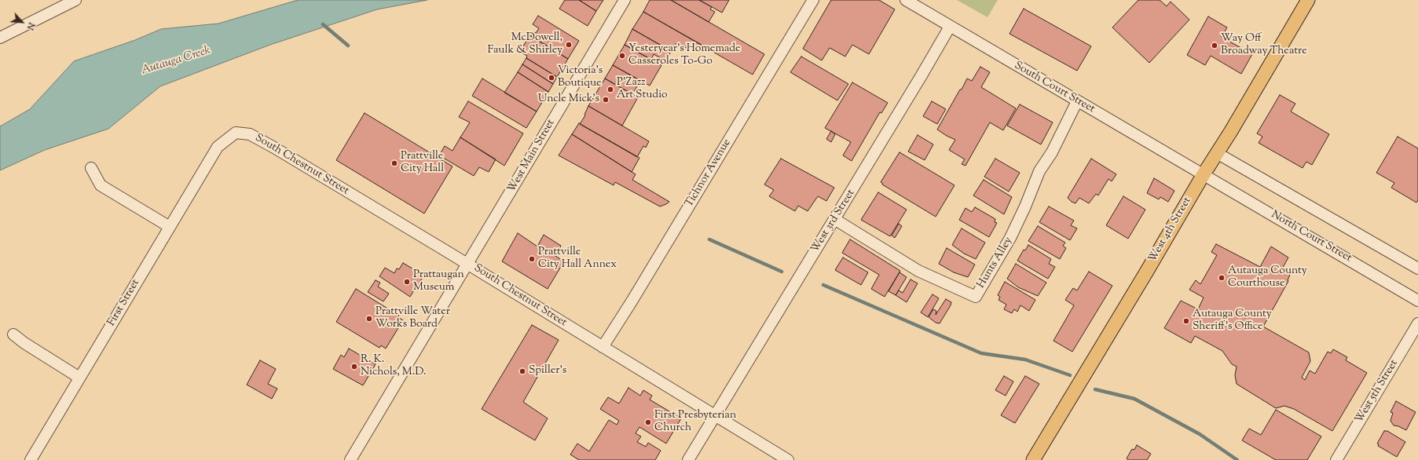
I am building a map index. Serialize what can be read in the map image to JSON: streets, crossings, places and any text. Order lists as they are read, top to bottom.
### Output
{
  "streets": {
    "main road": ["West 4th Street"],
    "street": [
      "South Court Street",
      "West Main Street",
      "South Chestnut Street",
      "Tichnor Avenue",
      "West 3rd Street",
      "North Court Street",
      "Hunts Alley",
      "First Street",
      "West 5th Street"
    ]
  },
  "crossings": [
    ["South Court Street", "West 3rd Street"],
    ["South Court Street", "West 4th Street"],
    ["South Court Street", "North Court Street"],
    ["South Court Street", "Hunts Alley"],
    ["West Main Street", "South Chestnut Street"],
    ["South Chestnut Street", "Tichnor Avenue"],
    ["South Chestnut Street", "West 3rd Street"],
    ["South Chestnut Street", "First Street"],
    ["West 3rd Street", "Hunts Alley"],
    ["West 4th Street", "North Court Street"]
  ],
  "water": ["Autauga Creek"],
  "places": [
    "McDowell, Faulk & Shirley",
    "Way Off Broadway Theatre",
    "Yesteryear's Homemade Casseroles To-Go",
    "Victoria's Boutique",
    "P'Zazz Art Studio",
    "Uncle Mick's",
    "Prattville City Hall",
    "Prattville City Hall Annex",
    "Autauga County Courthouse",
    "Prattaugan Museum",
    "Prattville Water Works Board",
    "Autauga County Sheriff's Office",
    "R. K. Nichols, M.D.",
    "Spiller's",
    "First Presbyterian Church"
  ],
  "north": "bottom right"
}
